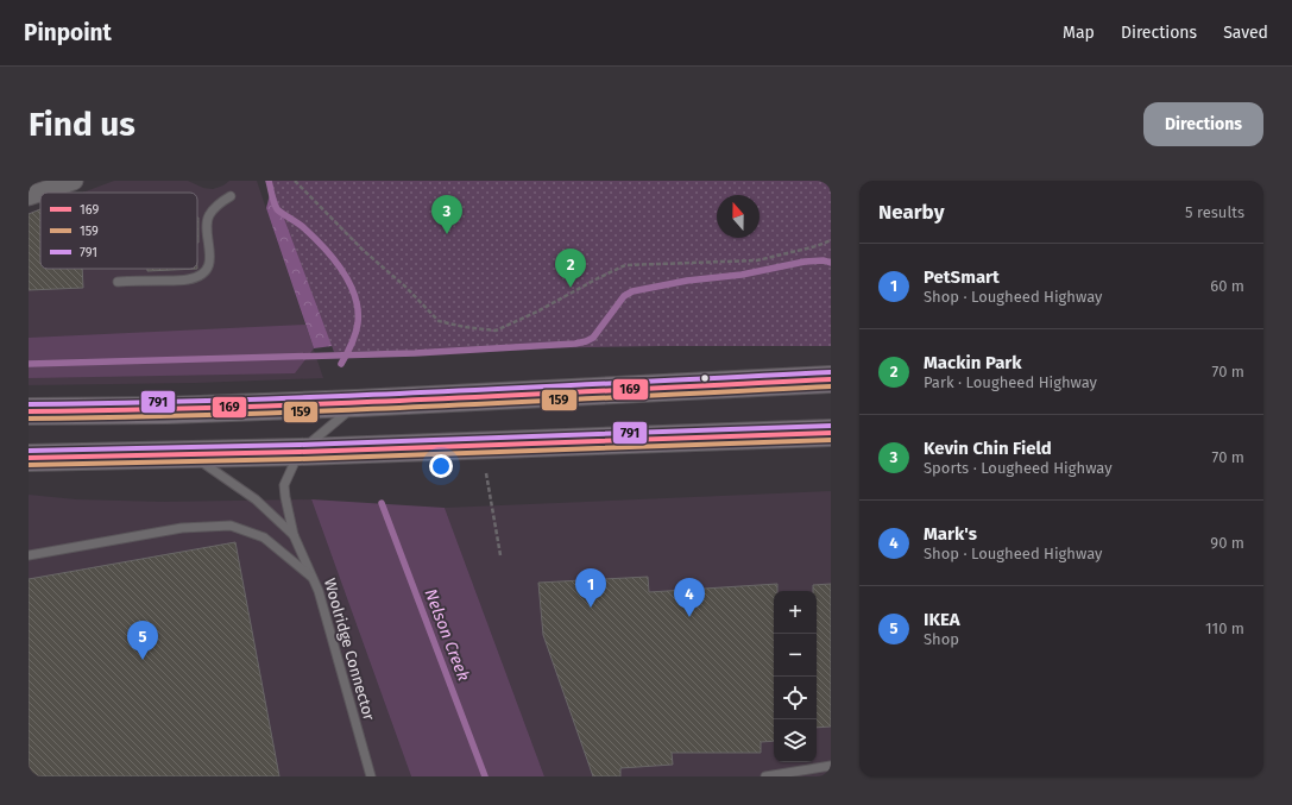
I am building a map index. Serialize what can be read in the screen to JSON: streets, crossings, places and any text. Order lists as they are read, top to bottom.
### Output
{
  "streets": {
    "lane": ["Woolridge Connector"]
  },
  "water": ["Nelson Creek"],
  "lines": ["transit line 791", "transit line 169", "transit line 159"],
  "legend": ["169", "159", "791"],
  "north": "top",
  "page": {
    "header": "Pinpoint",
    "nav": ["Map", "Directions", "Saved"],
    "buttons": "Directions",
    "title": "Find us",
    "heading": ["Nearby", "5 results"],
    "pins": [
      "3",
      "2",
      "1",
      "4",
      "5"
    ],
    "list": [
      {
        "mark": "1",
        "name": "PetSmart",
        "note": "Shop · Lougheed Highway",
        "value": "60 m"
      },
      {
        "mark": "2",
        "name": "Mackin Park",
        "note": "Park · Lougheed Highway",
        "value": "70 m"
      },
      {
        "mark": "3",
        "name": "Kevin Chin Field",
        "note": "Sports · Lougheed Highway",
        "value": "70 m"
      },
      {
        "mark": "4",
        "name": "Mark's",
        "note": "Shop · Lougheed Highway",
        "value": "90 m"
      },
      {
        "mark": "5",
        "name": "IKEA",
        "note": "Shop",
        "value": "110 m"
      }
    ],
    "map_buttons": ["+", "−"]
  }
}
